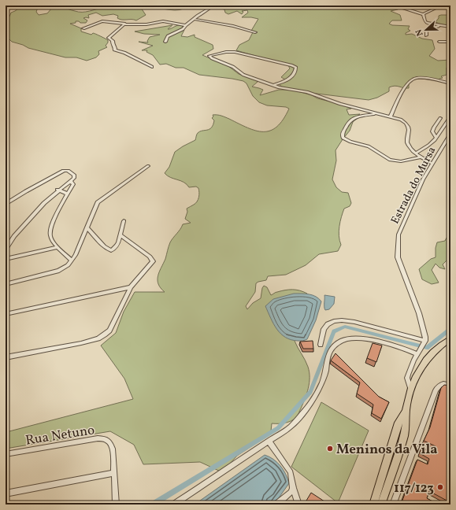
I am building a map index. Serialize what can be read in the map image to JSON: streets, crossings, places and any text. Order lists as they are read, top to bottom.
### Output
{
  "streets": {
    "street": ["Estrada do Mursa", "Rua Netuno"]
  },
  "places": ["Meninos da Vila", "117/123"],
  "north": "left"
}
